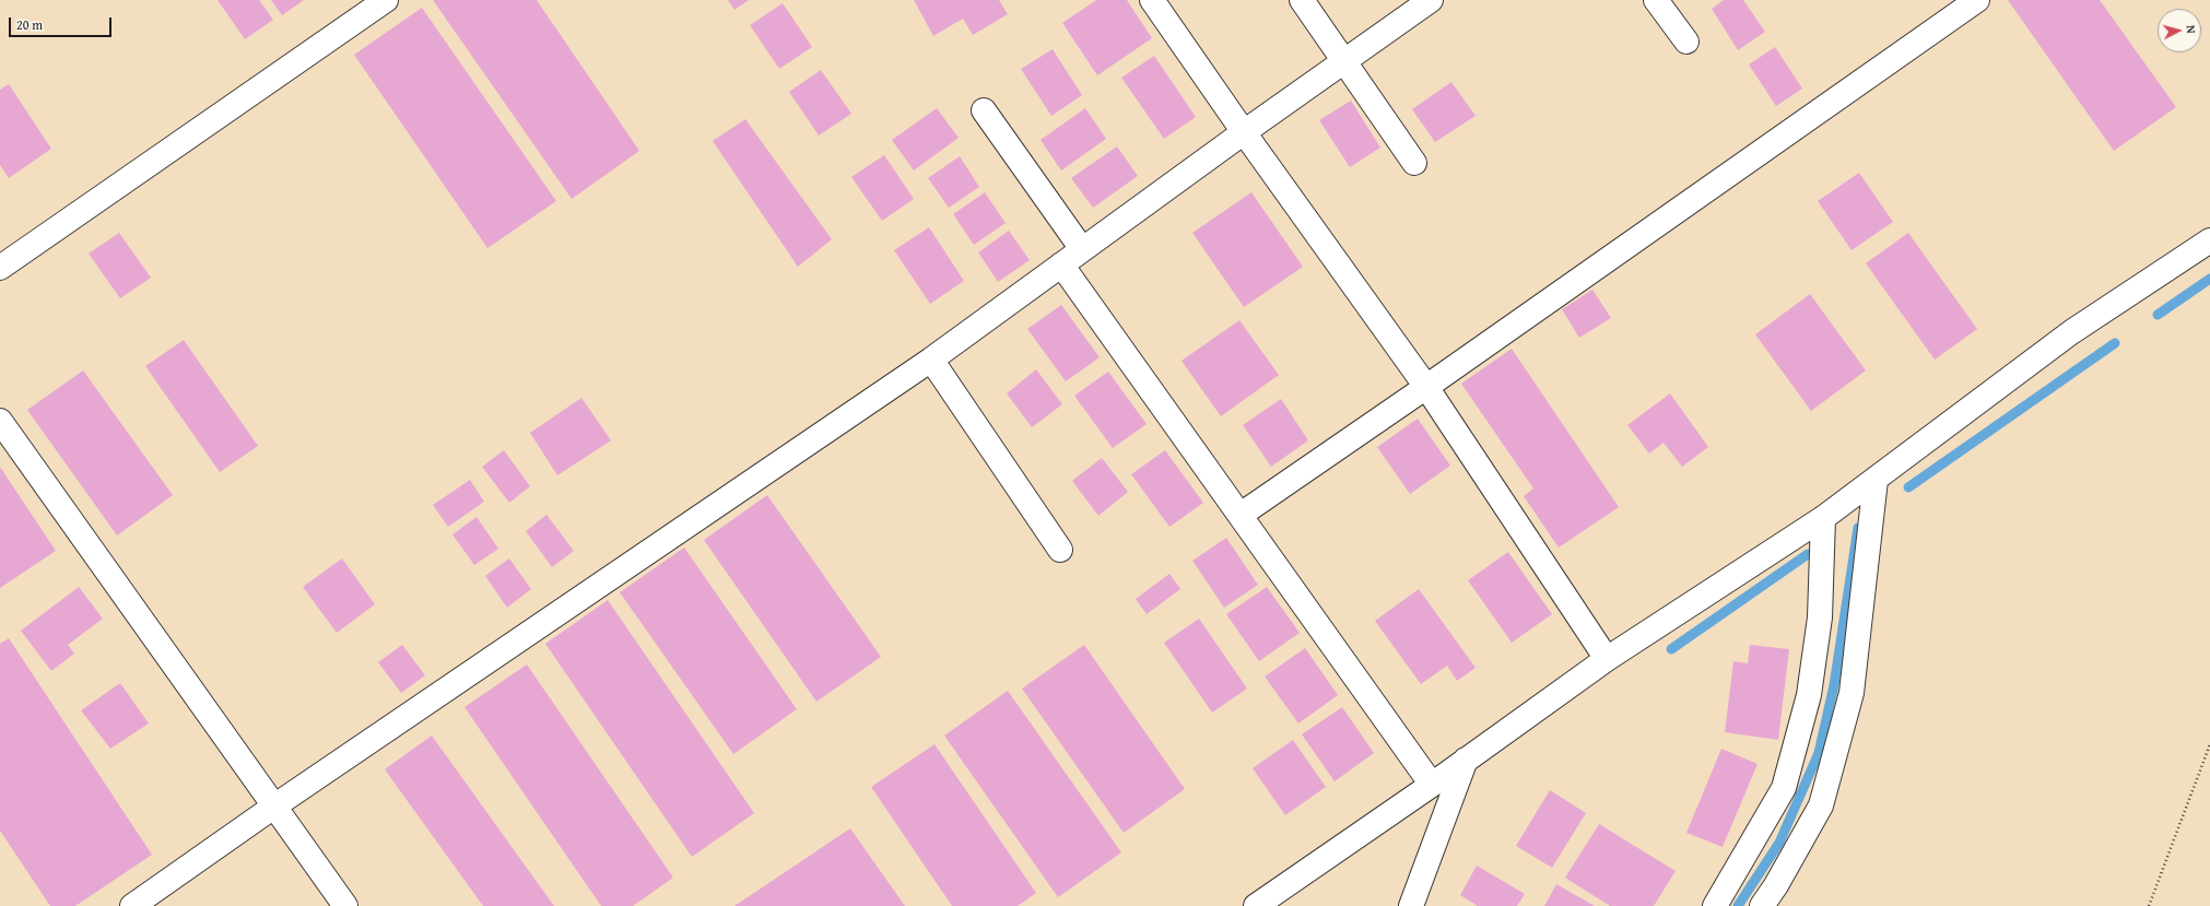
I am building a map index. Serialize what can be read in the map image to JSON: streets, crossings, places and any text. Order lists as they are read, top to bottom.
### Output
{
  "scale_bar": "20 m",
  "north": "right"
}
